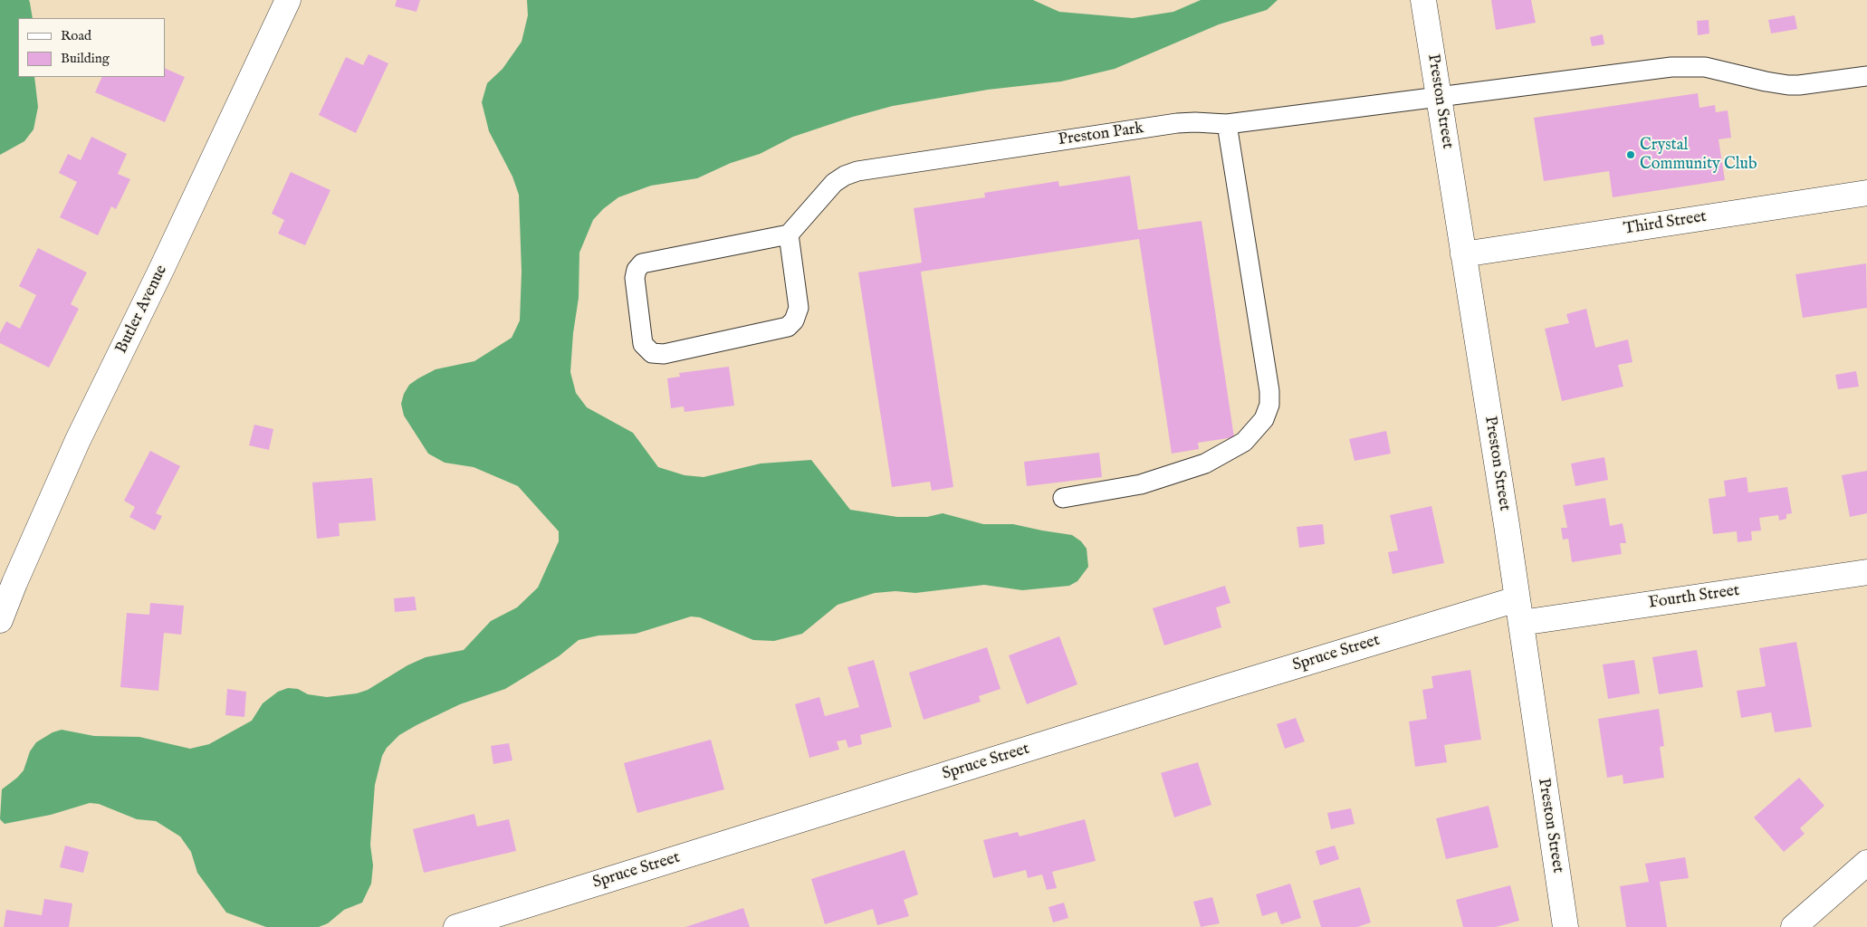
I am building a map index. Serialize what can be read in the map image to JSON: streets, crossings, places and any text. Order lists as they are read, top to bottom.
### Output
{
  "streets": {
    "street": [
      "Preston Street",
      "Third Street",
      "Butler Avenue",
      "Fourth Street",
      "Spruce Street"
    ],
    "lane": ["Preston Park"]
  },
  "crossings": [
    ["Preston Street", "Preston Park"],
    ["Preston Street", "Third Street"],
    ["Preston Street", "Fourth Street"],
    ["Preston Street", "Spruce Street"],
    ["Fourth Street", "Spruce Street"]
  ],
  "places": ["Crystal Community Club"],
  "legend": ["Road", "Building"]
}
